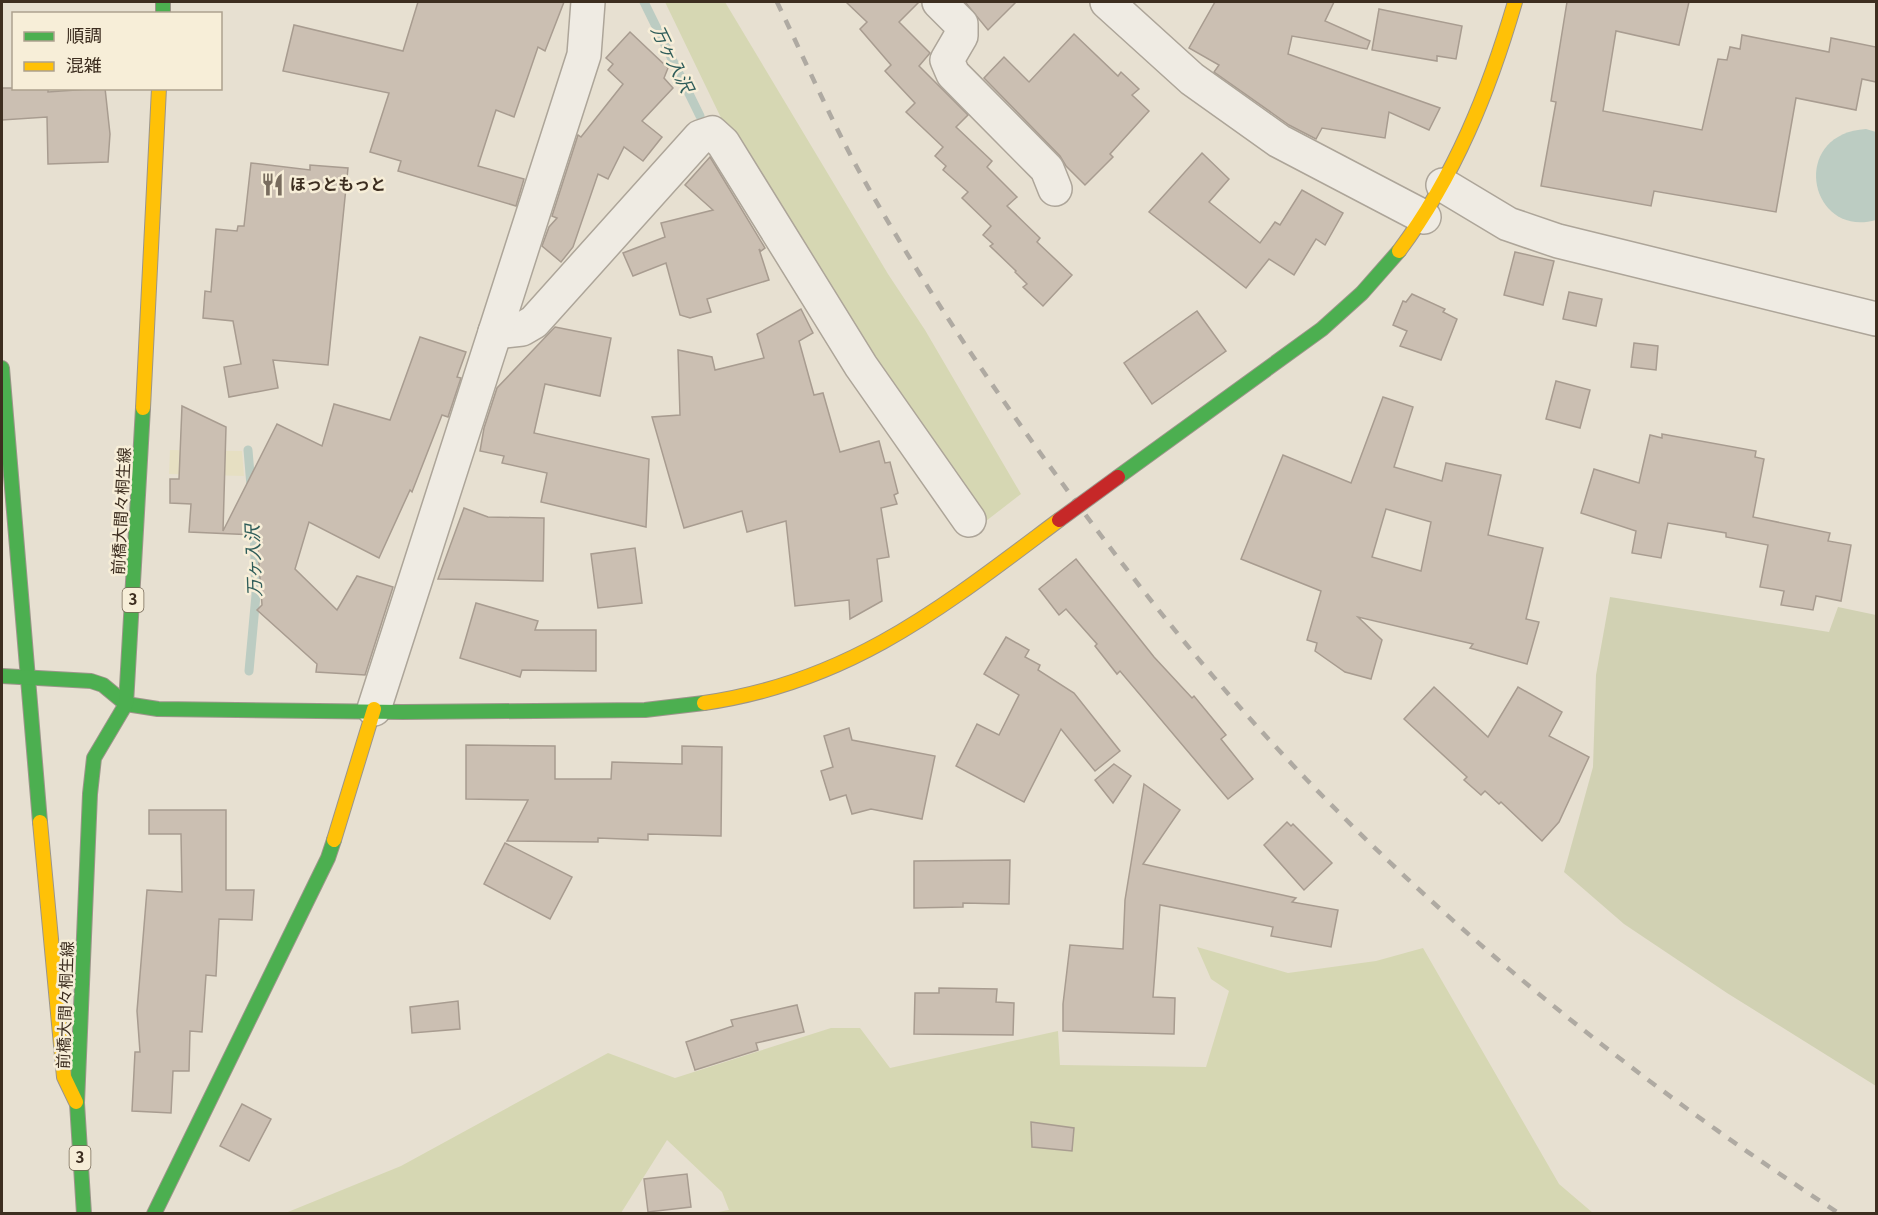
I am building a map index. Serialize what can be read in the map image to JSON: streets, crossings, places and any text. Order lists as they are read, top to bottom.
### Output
{
  "streets": {
    "street": ["前橋大間々桐生線", "3"]
  },
  "water": ["万ヶ入沢"],
  "places": {
    "restaurant": ["ほっともっと"]
  },
  "legend": ["順調", "混雑"]
}
